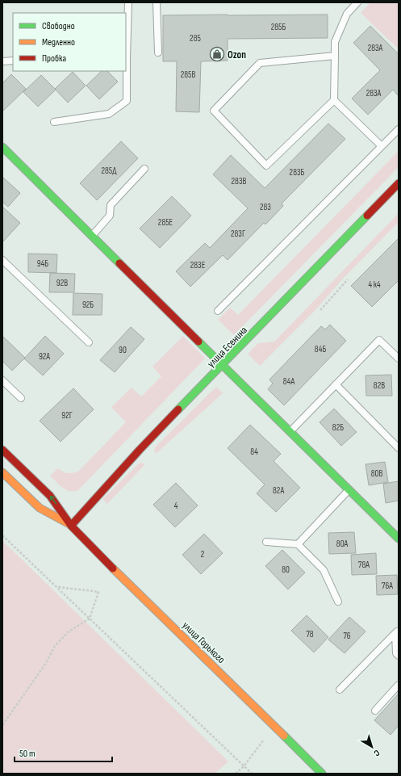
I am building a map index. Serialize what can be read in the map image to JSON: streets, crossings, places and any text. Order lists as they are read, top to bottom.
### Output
{
  "streets": {
    "street": ["улица Есенина", "улица Горького"]
  },
  "crossings": [
    ["улица Есенина", "улица Горького"]
  ],
  "places": {
    "shop": ["Ozon"]
  },
  "house_numbers": [
    "285Б",
    "285",
    "283А",
    "285В",
    "283А",
    "285Д",
    "283Б",
    "283В",
    "283",
    "285Е",
    "283Г",
    "94Б",
    "283Е",
    "92В",
    "4 к4",
    "92Б",
    "84Б",
    "90",
    "92А",
    "84А",
    "82В",
    "92Г",
    "82Б",
    "84",
    "80В",
    "82А",
    "4",
    "80А",
    "2",
    "78А",
    "80",
    "76А",
    "78",
    "76"
  ],
  "legend": ["Свободно", "Медленно", "Пробка"],
  "scale_bar": "50 m",
  "north": "bottom right"
}
